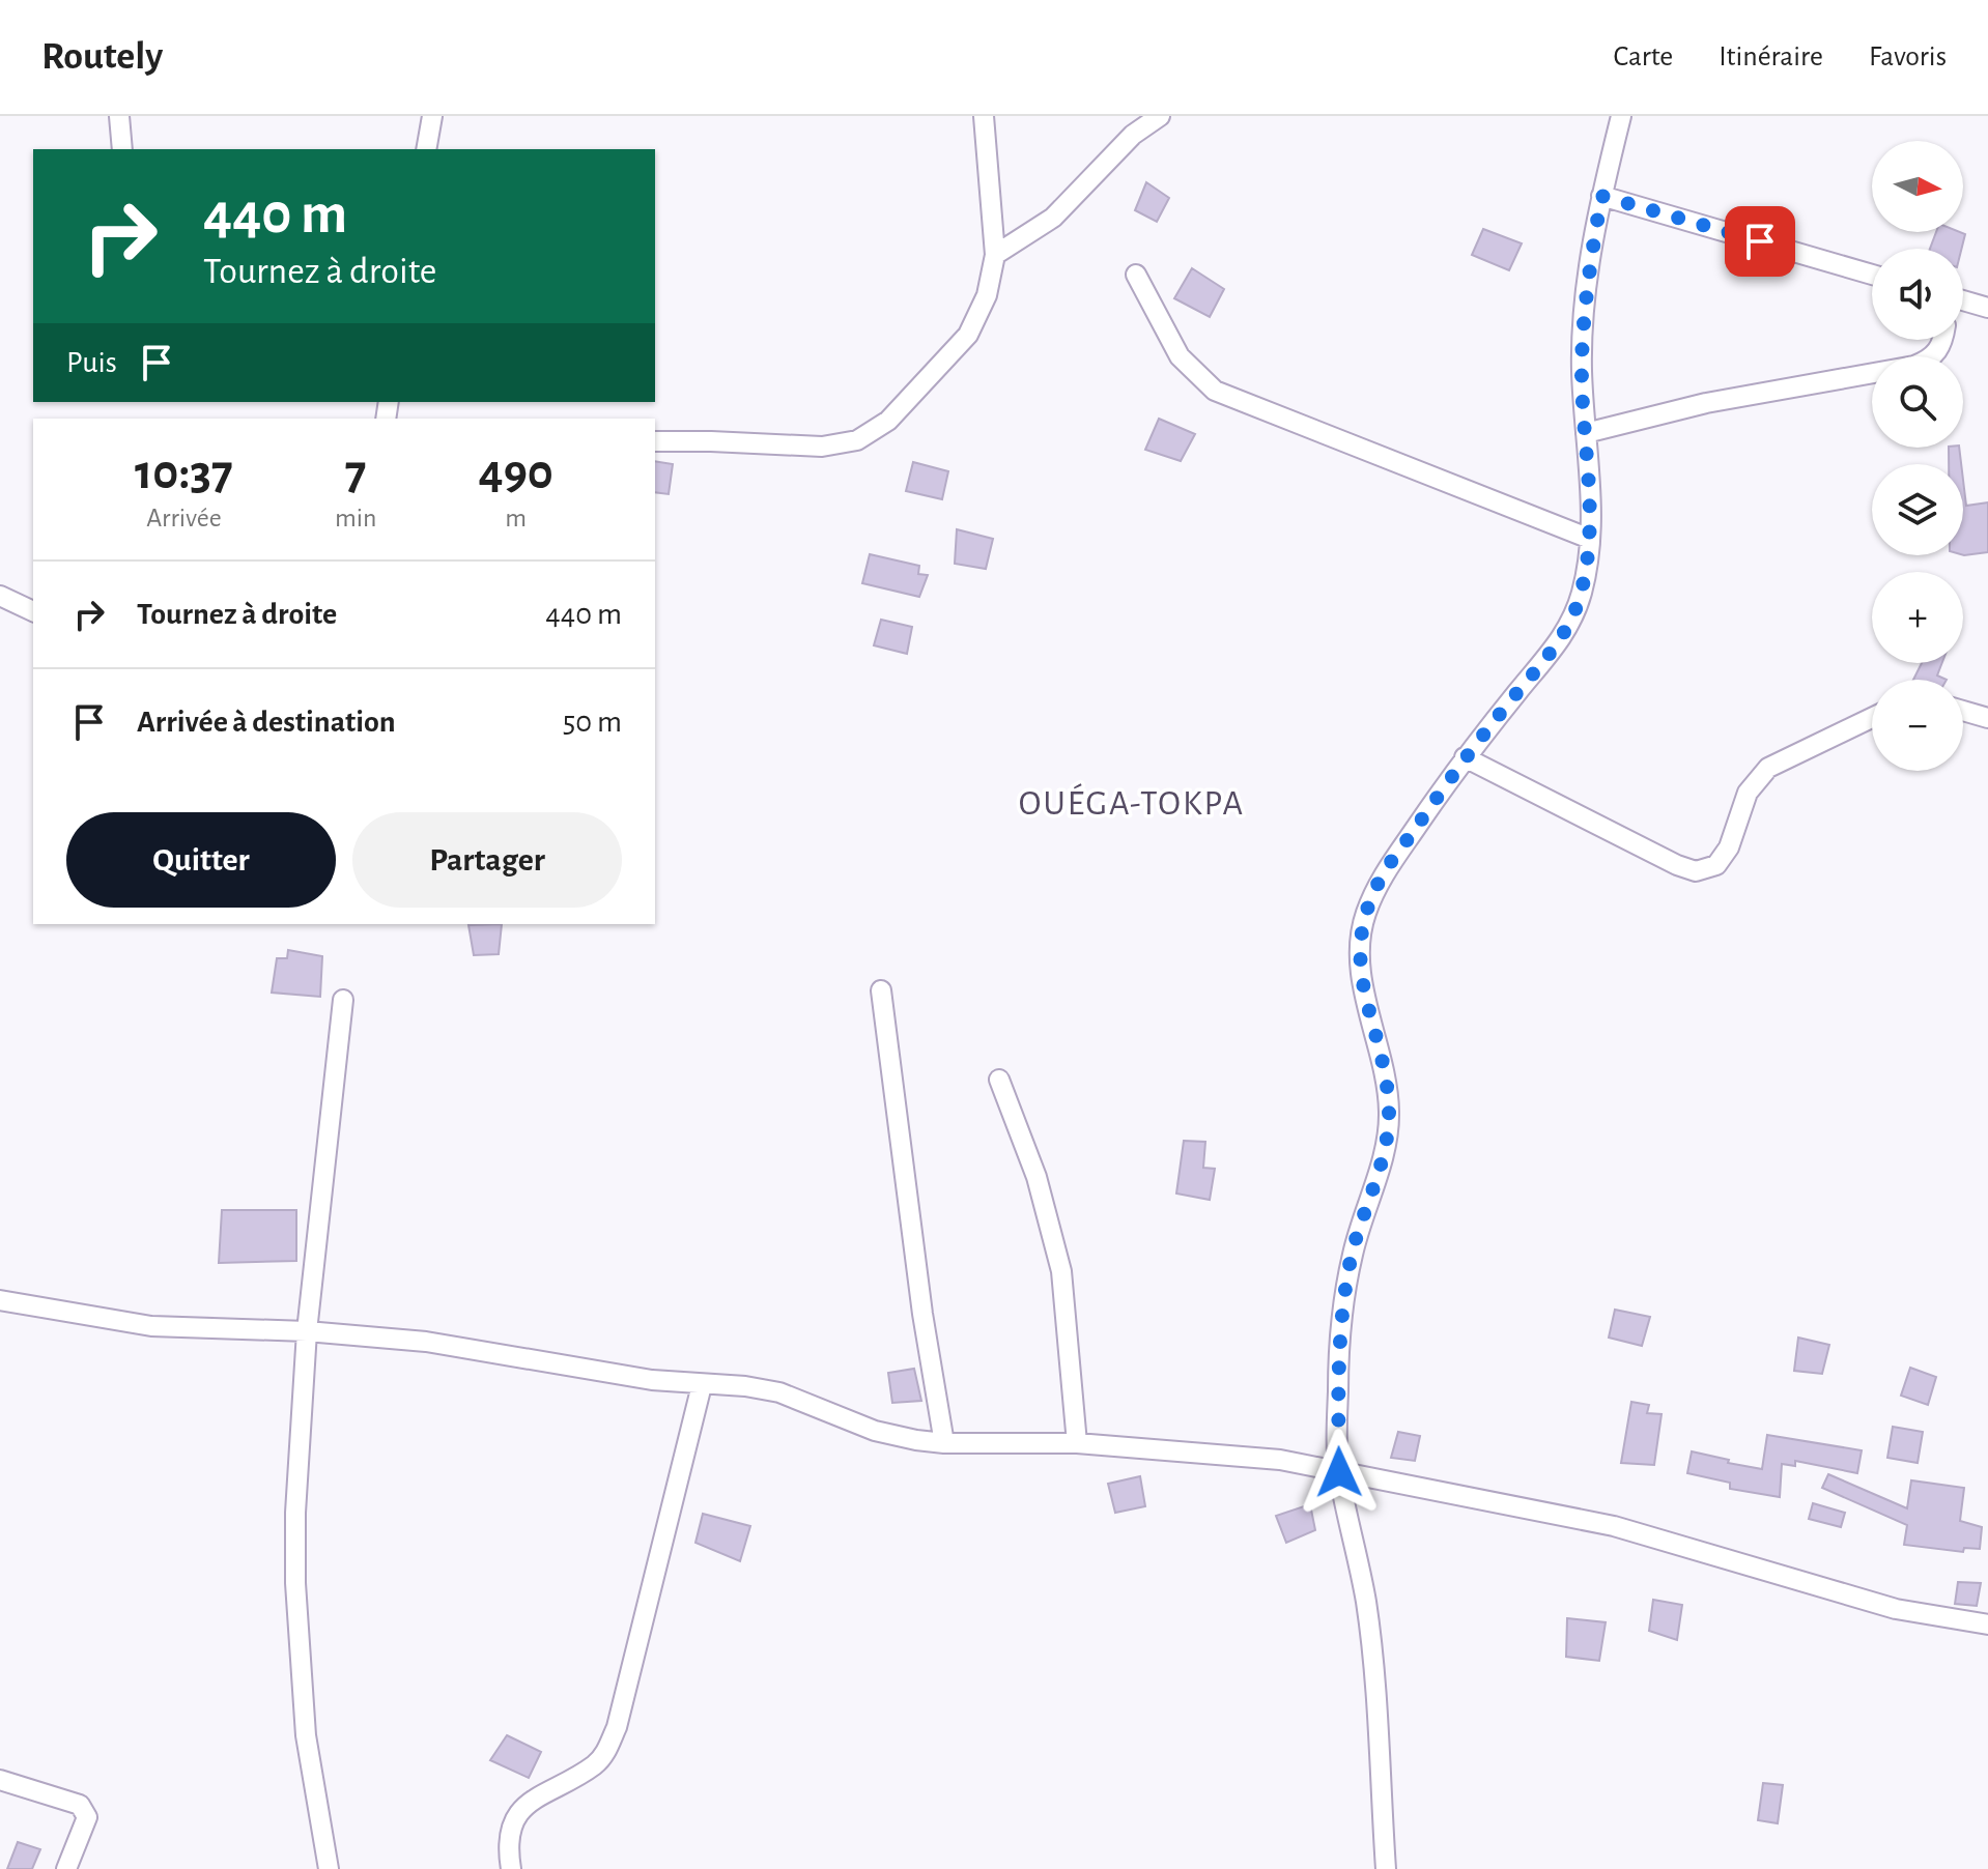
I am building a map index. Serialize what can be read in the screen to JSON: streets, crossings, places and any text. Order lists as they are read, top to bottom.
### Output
{
  "districts": ["OUÉGA-TOKPA"],
  "north": "right",
  "page": {
    "header": "Routely",
    "nav": ["Carte", "Itinéraire", "Favoris"],
    "map_buttons": ["+", "−"],
    "turn": ["440 m", "Tournez à droite"],
    "then": "Puis",
    "eta": [
      "10:37",
      "Arrivée",
      "7",
      "min",
      "490",
      "m"
    ],
    "list": [
      {
        "name": "Tournez à droite",
        "value": "440 m"
      },
      {
        "name": "Arrivée à destination",
        "value": "50 m"
      }
    ],
    "buttons": ["Quitter", "Partager"]
  }
}
